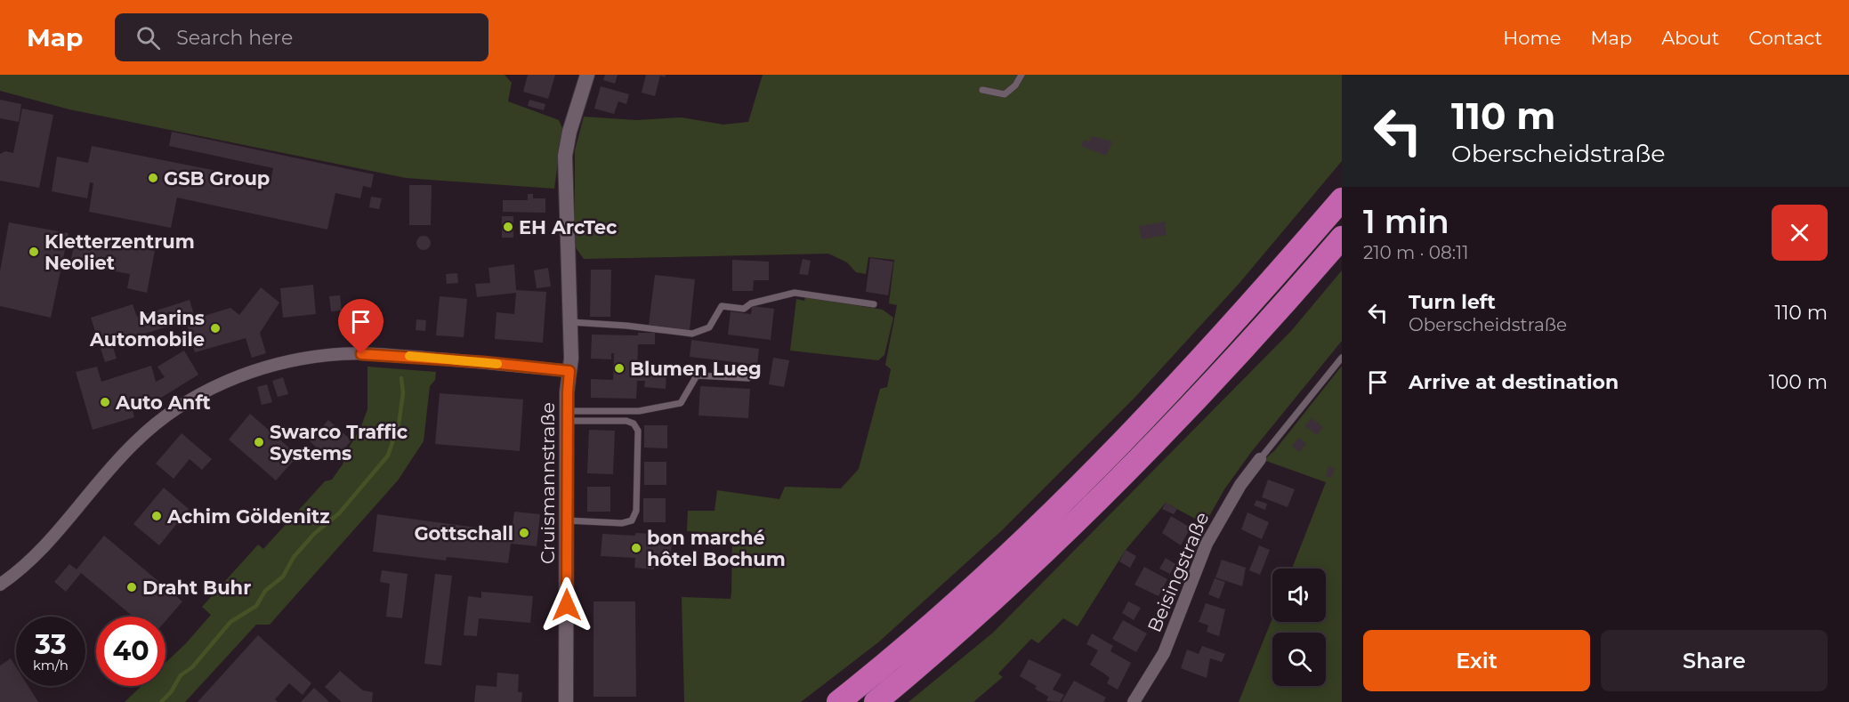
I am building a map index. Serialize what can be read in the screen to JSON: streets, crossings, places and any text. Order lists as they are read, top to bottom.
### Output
{
  "streets": {
    "street": ["Cruismannstraße", "Beisingstraße"]
  },
  "places": [
    "GSB Group",
    "EH ArcTec",
    "Kletterzentrum Neoliet",
    "Marins Automobile",
    "Blumen Lueg",
    "Auto Anft",
    "Swarco Traffic Systems",
    "Achim Göldenitz",
    "Gottschall",
    "bon marché hôtel Bochum",
    "Draht Buhr"
  ],
  "page": {
    "header": "Map",
    "search": "Search here",
    "nav": [
      "Home",
      "Map",
      "About",
      "Contact"
    ],
    "turn": ["110 m", "Oberscheidstraße"],
    "heading": ["1 min", "210 m · 08:11"],
    "list": [
      {
        "name": "Turn left",
        "note": "Oberscheidstraße",
        "value": "110 m"
      },
      {
        "name": "Arrive at destination",
        "value": "100 m"
      }
    ],
    "speed": "33 km/h",
    "limit": "40",
    "buttons": ["Exit", "Share"]
  }
}
